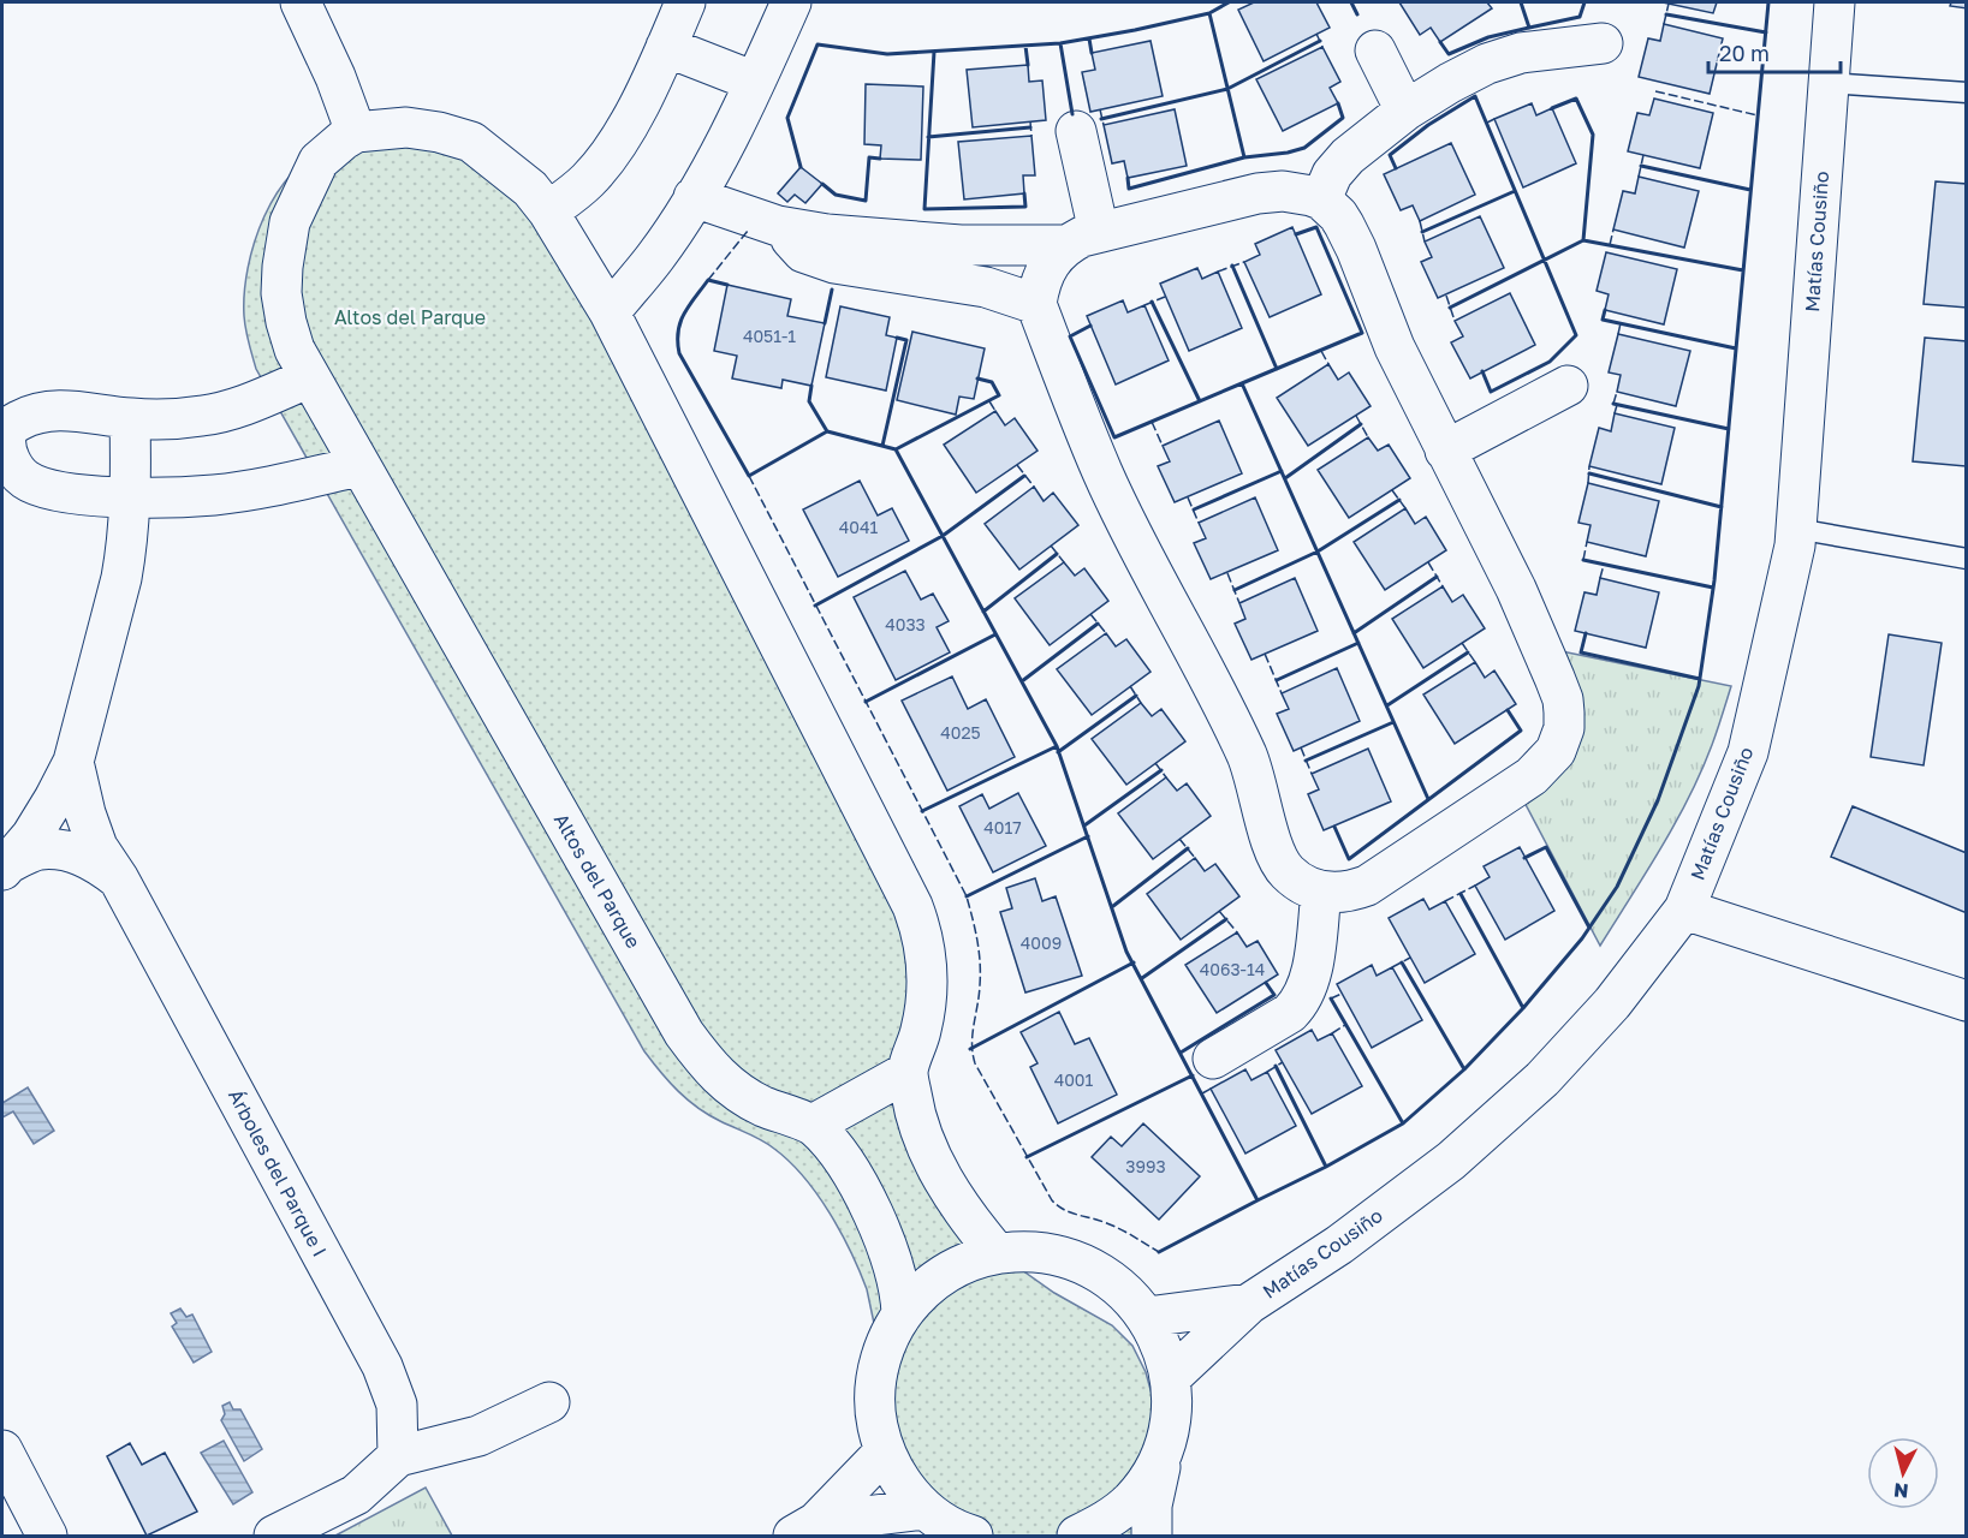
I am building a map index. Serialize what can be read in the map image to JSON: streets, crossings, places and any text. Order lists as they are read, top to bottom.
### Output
{
  "streets": {
    "street": ["Matías Cousiño", "Altos del Parque", "Árboles del Parque I"]
  },
  "parks": ["Altos del Parque"],
  "house_numbers": [
    "4051-1",
    "4041",
    "4033",
    "4025",
    "4017",
    "4009",
    "4063-14",
    "4001",
    "3993"
  ],
  "scale_bar": "20 m",
  "north": "bottom"
}
